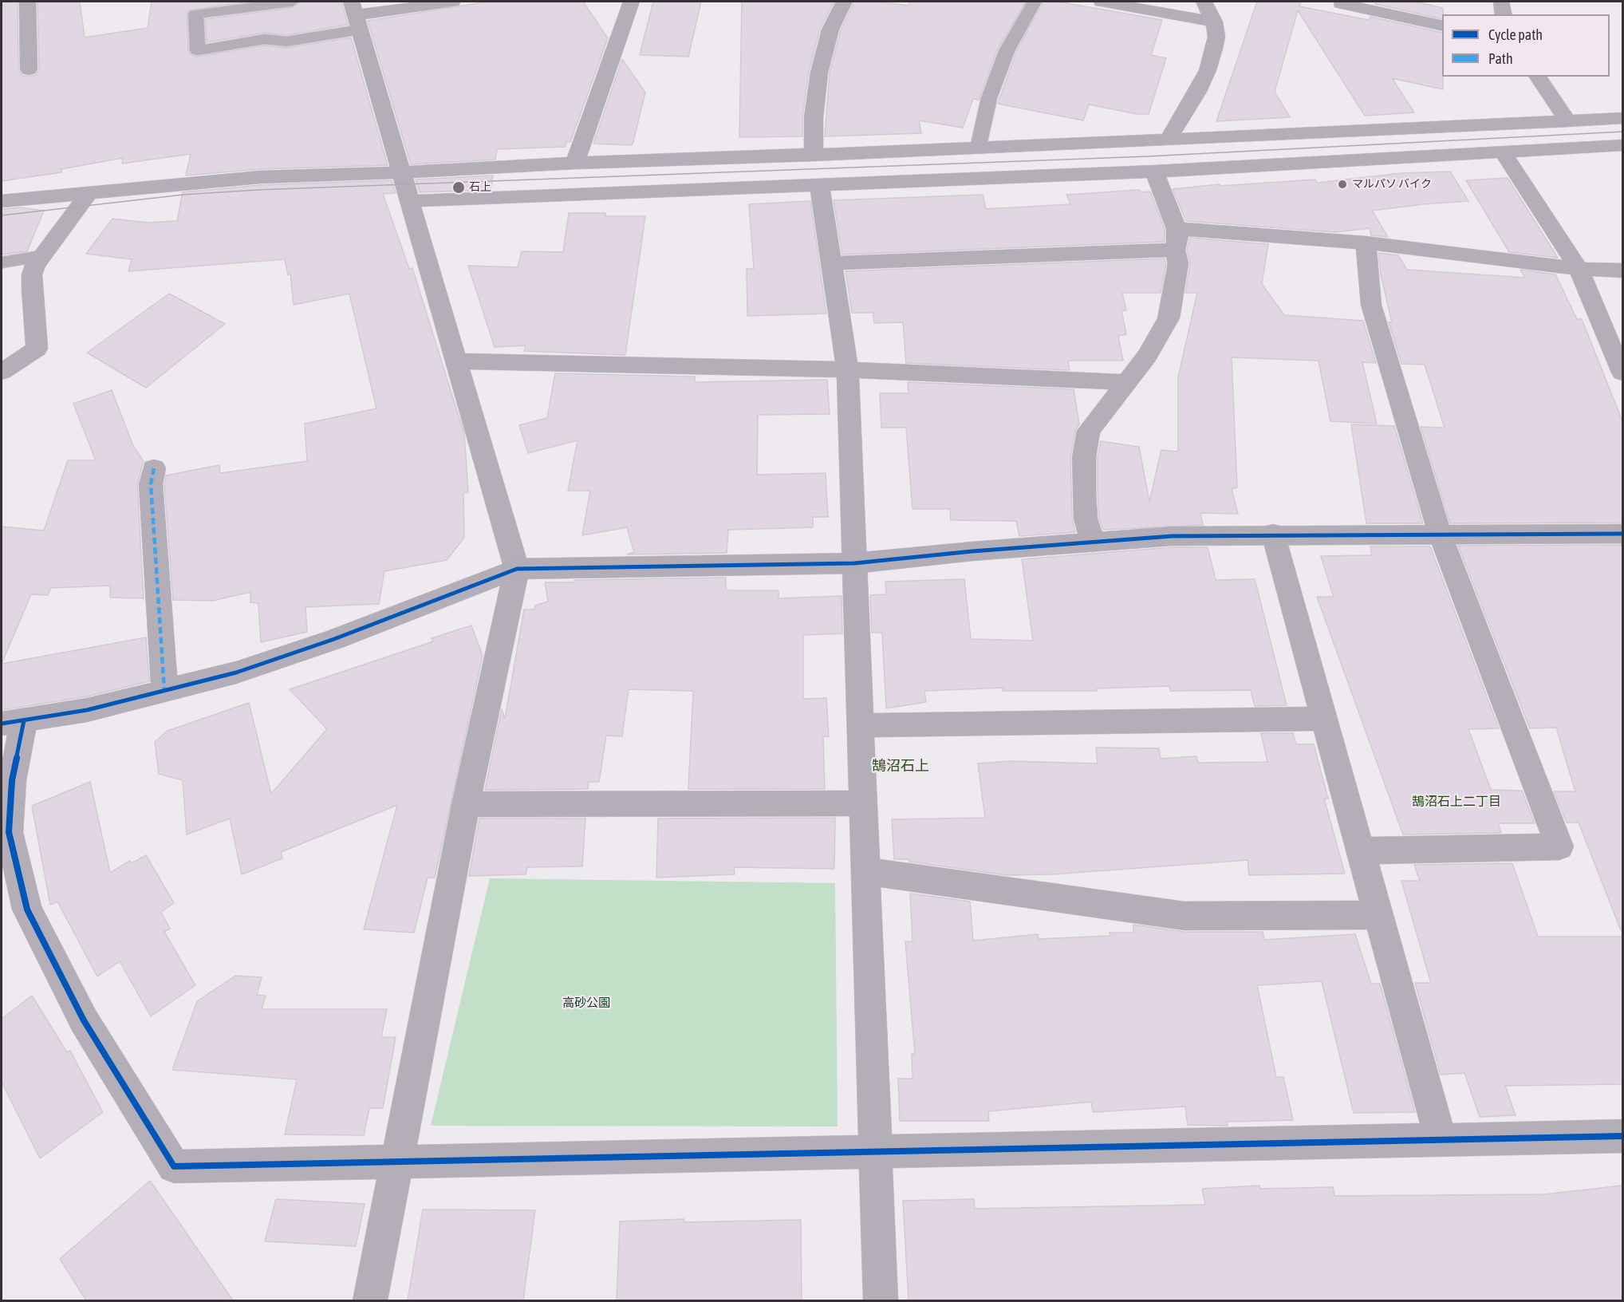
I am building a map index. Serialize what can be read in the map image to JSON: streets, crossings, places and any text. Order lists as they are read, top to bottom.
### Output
{
  "districts": ["鵠沼石上", "鵠沼石上二丁目"],
  "parks": ["高砂公園"],
  "places": ["マルパソ バイク", "石上"],
  "legend": ["Cycle path", "Path"]
}
